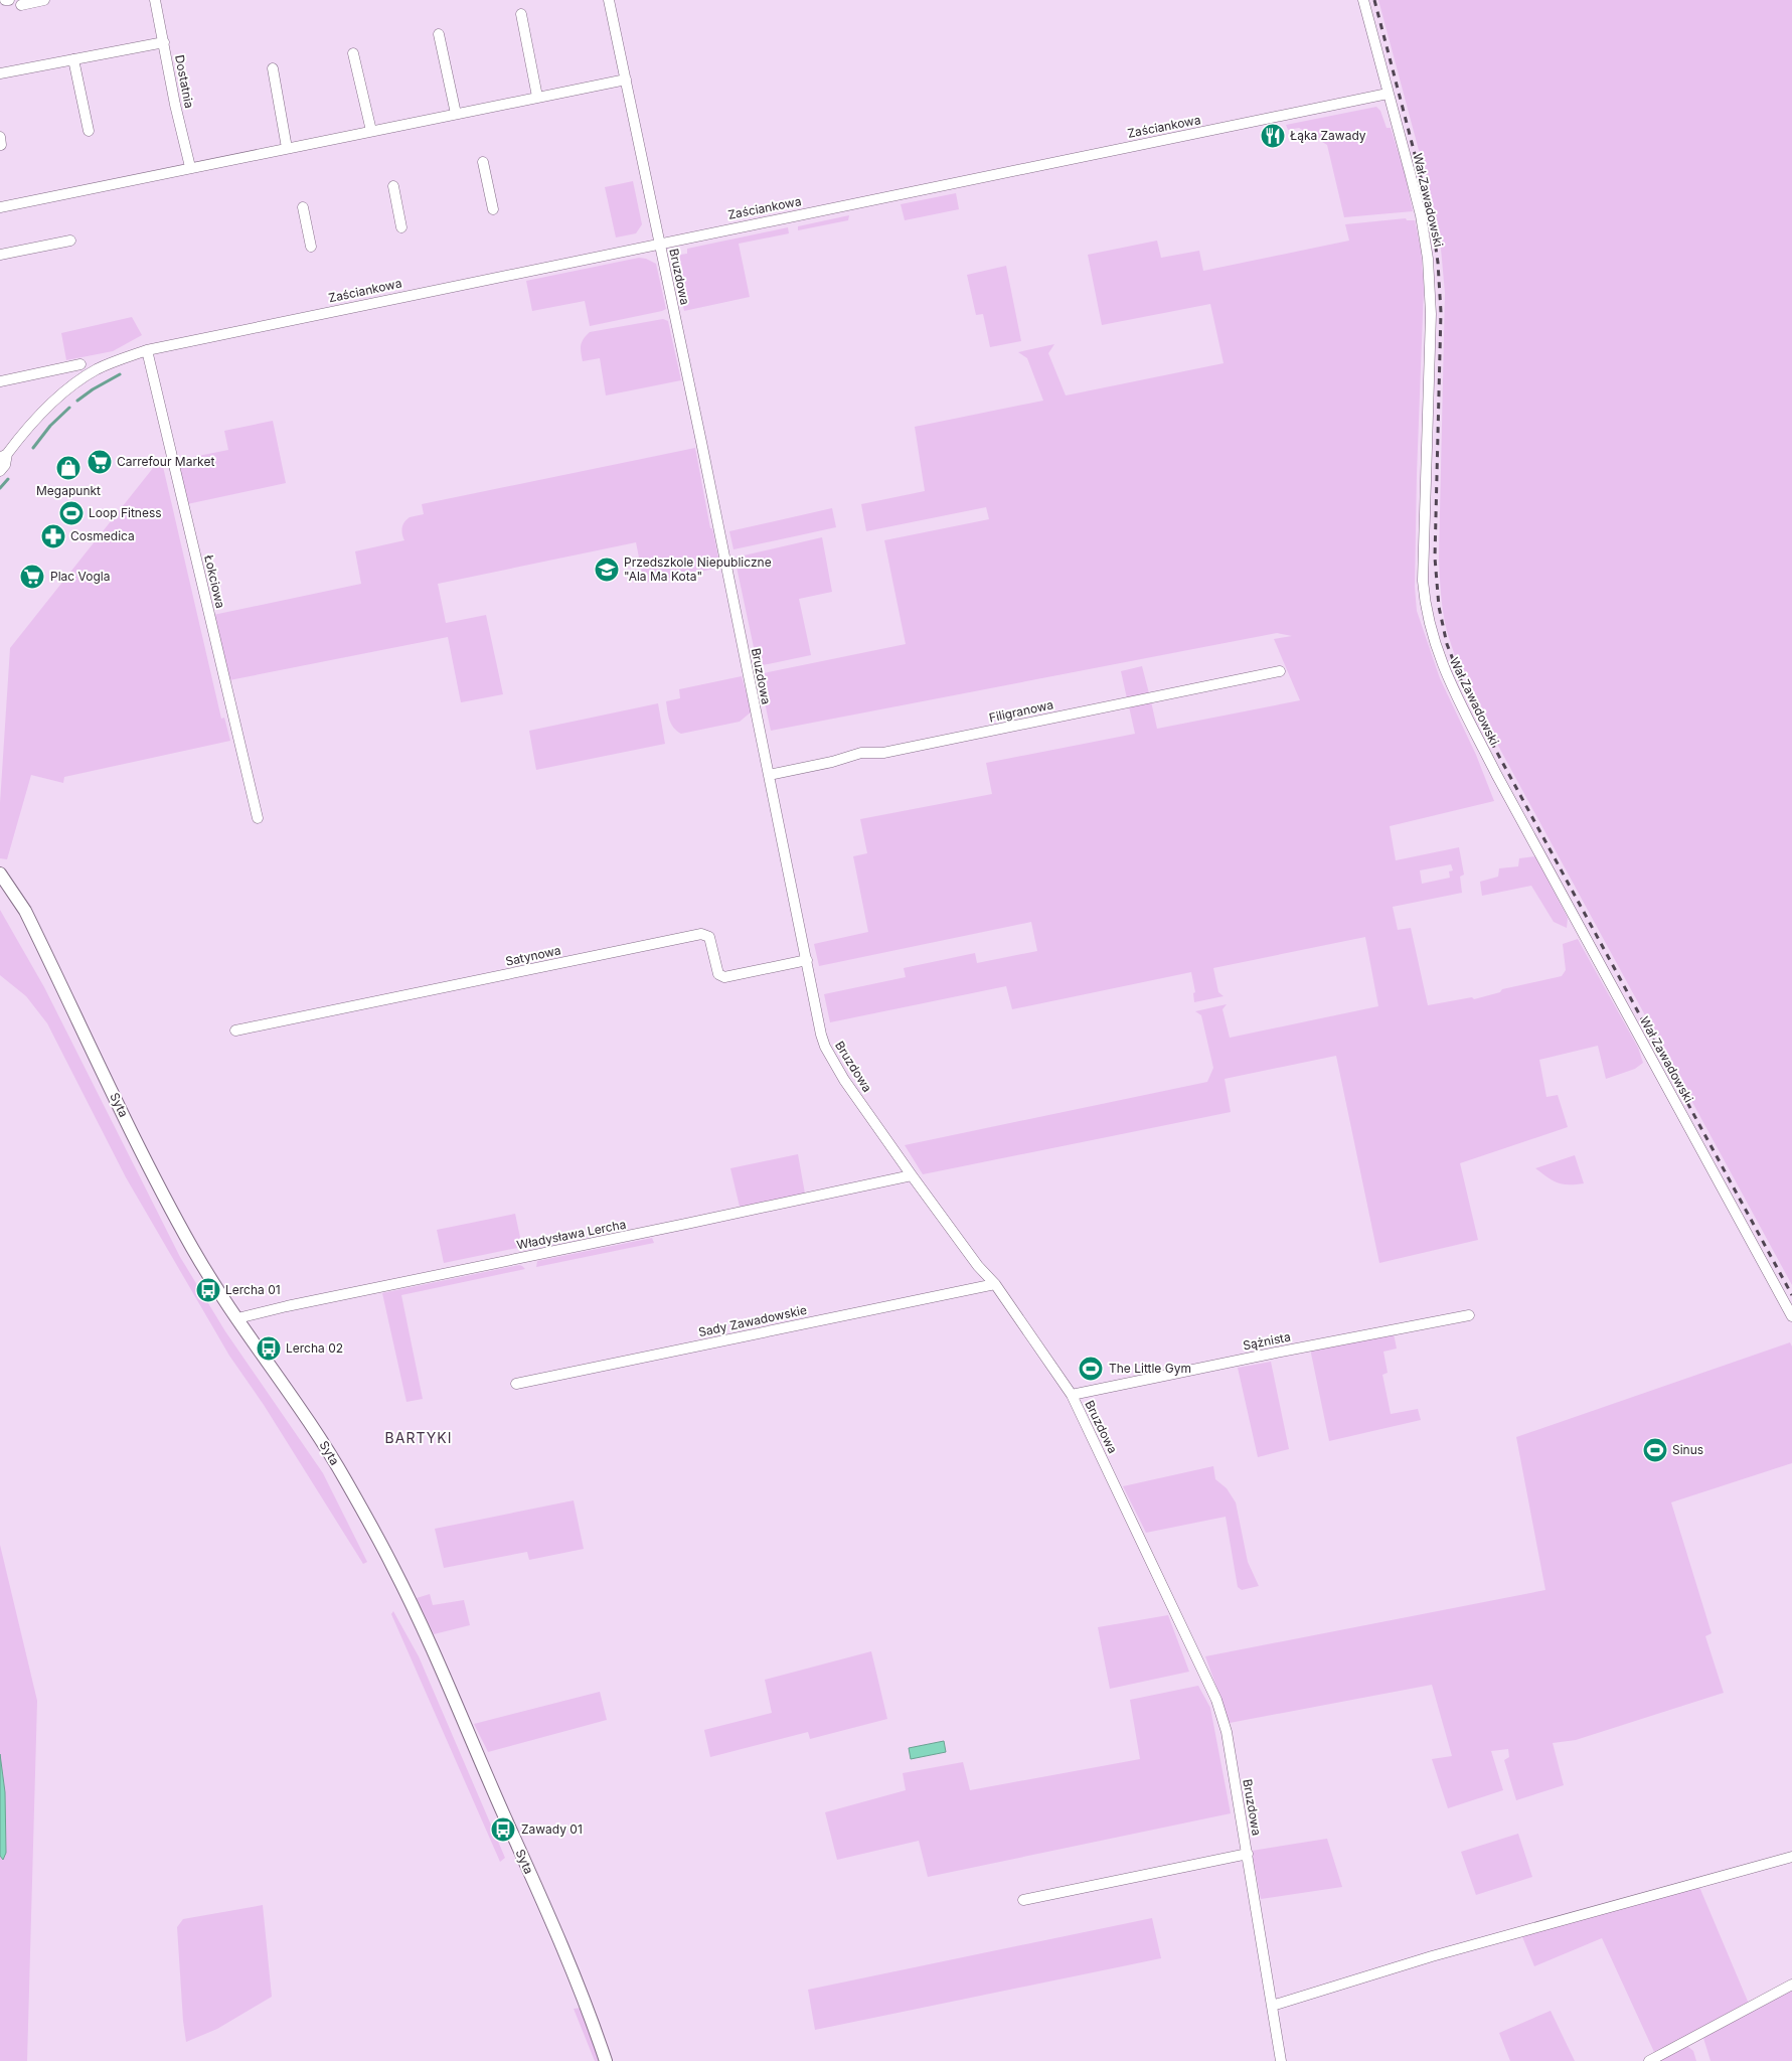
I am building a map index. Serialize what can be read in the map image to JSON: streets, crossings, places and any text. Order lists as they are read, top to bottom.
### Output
{
  "streets": {
    "street": [
      "Dostatnia",
      "Zaściankowa",
      "Wał Zawadowski",
      "Bruzdowa",
      "Łokciowa",
      "Filigranowa",
      "Satynowa",
      "Syta",
      "Władysława Lercha",
      "Sady Zawadowskie",
      "Sążnista"
    ]
  },
  "crossings": [
    ["Zaściankowa", "Wał Zawadowski"],
    ["Zaściankowa", "Bruzdowa"],
    ["Zaściankowa", "Łokciowa"],
    ["Bruzdowa", "Filigranowa"],
    ["Bruzdowa", "Satynowa"],
    ["Bruzdowa", "Władysława Lercha"],
    ["Bruzdowa", "Sady Zawadowskie"],
    ["Bruzdowa", "Sążnista"],
    ["Syta", "Władysława Lercha"]
  ],
  "districts": ["BARTYKI"],
  "places": {
    "restaurant": ["Łąka Zawady"],
    "supermarket": ["Carrefour Market", "Plac Vogla"],
    "shop": ["Megapunkt"],
    "sports": ["Loop Fitness", "The Little Gym", "Sinus"],
    "pharmacy": ["Cosmedica"],
    "school or university": ["Przedszkole Niepubliczne \"Ala Ma Kota\""],
    "bus stop": ["Lercha 01", "Lercha 02", "Zawady 01"]
  }
}
